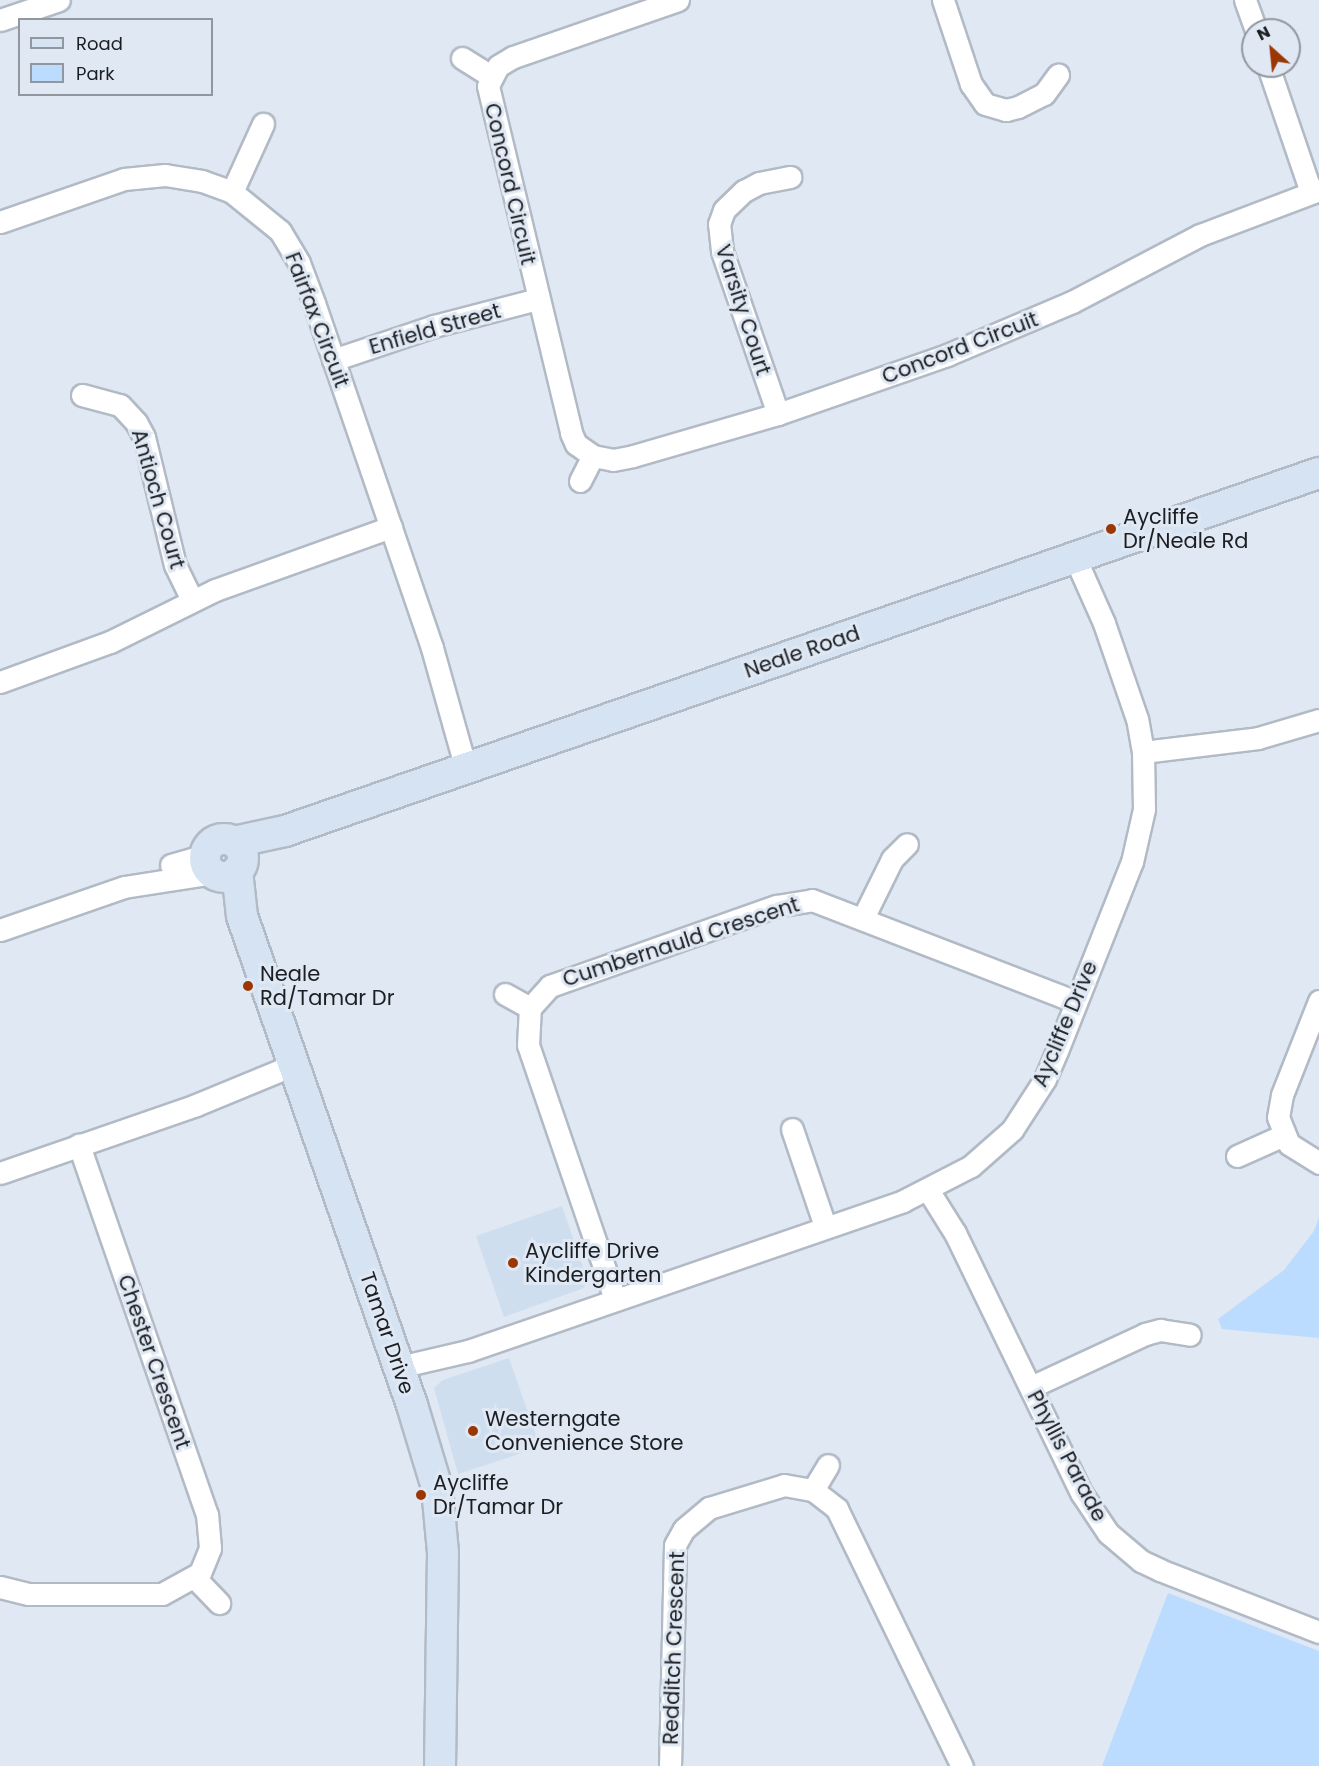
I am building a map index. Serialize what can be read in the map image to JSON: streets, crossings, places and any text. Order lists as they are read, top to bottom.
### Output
{
  "streets": {
    "street": [
      "Concord Circuit",
      "Varsity Court",
      "Fairfax Circuit",
      "Enfield Street",
      "Antioch Court",
      "Neale Road",
      "Cumbernauld Crescent",
      "Aycliffe Drive",
      "Tamar Drive",
      "Chester Crescent",
      "Phyllis Parade",
      "Redditch Crescent"
    ]
  },
  "crossings": [
    ["Concord Circuit", "Varsity Court"],
    ["Concord Circuit", "Enfield Street"],
    ["Fairfax Circuit", "Enfield Street"],
    ["Fairfax Circuit", "Neale Road"],
    ["Neale Road", "Aycliffe Drive"],
    ["Neale Road", "Tamar Drive"],
    ["Cumbernauld Crescent", "Aycliffe Drive"],
    ["Aycliffe Drive", "Tamar Drive"],
    ["Aycliffe Drive", "Phyllis Parade"]
  ],
  "places": [
    "Aycliffe Dr/Neale Rd",
    "Neale Rd/Tamar Dr",
    "Aycliffe Drive Kindergarten",
    "Westerngate Convenience Store",
    "Aycliffe Dr/Tamar Dr"
  ],
  "legend": ["Road", "Park"],
  "north": "top left"
}
